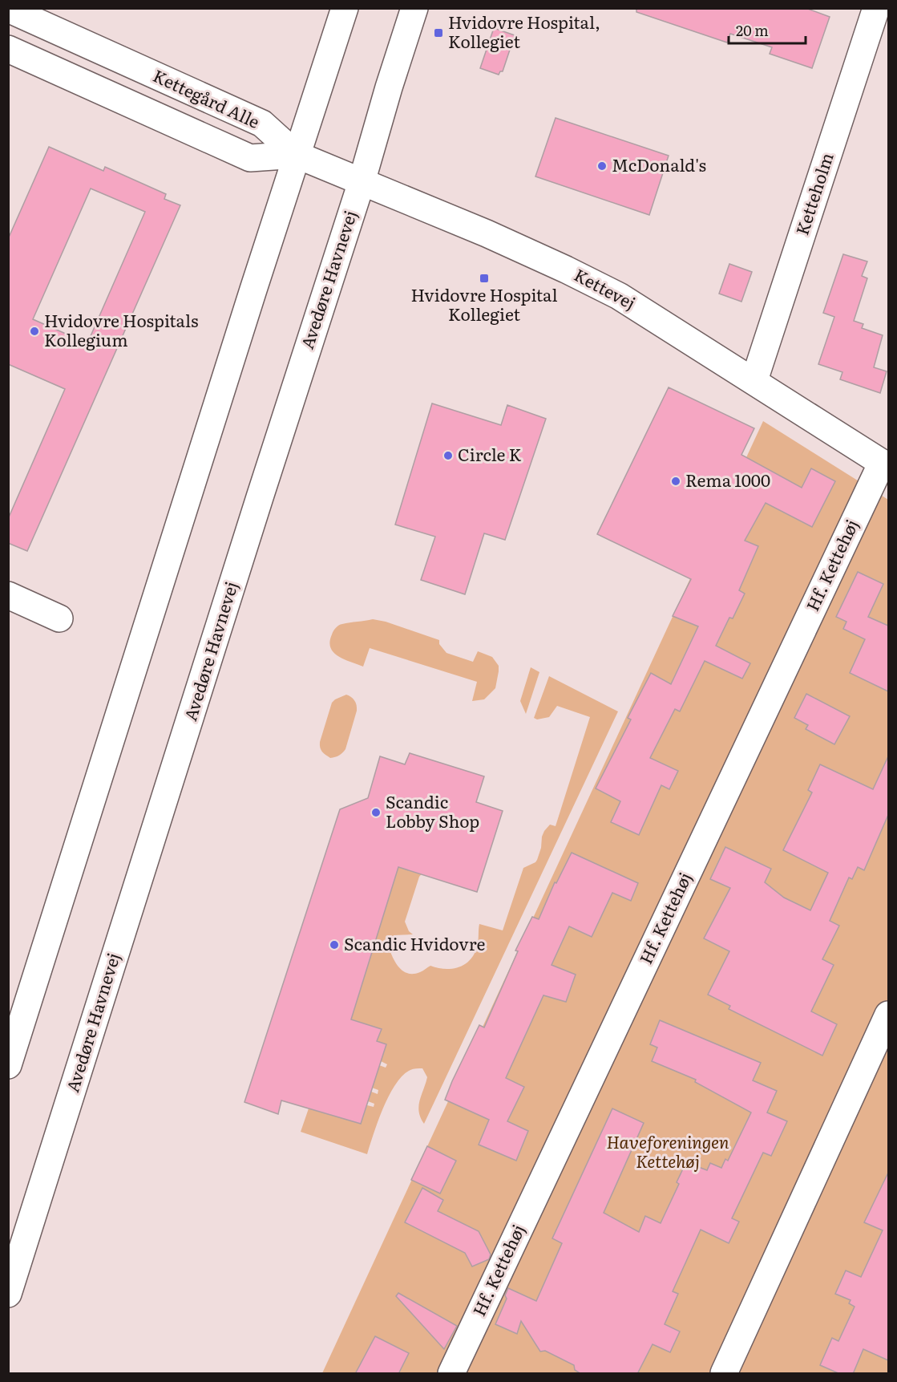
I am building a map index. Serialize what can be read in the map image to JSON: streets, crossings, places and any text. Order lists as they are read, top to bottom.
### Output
{
  "streets": {
    "street": [
      "Kettegård Alle",
      "Ketteholm",
      "Avedøre Havnevej",
      "Kettevej",
      "Hf. Kettehøj"
    ]
  },
  "crossings": [
    ["Kettegård Alle", "Kettevej"],
    ["Ketteholm", "Kettevej"],
    ["Avedøre Havnevej", "Kettevej"],
    ["Kettevej", "Hf. Kettehøj"]
  ],
  "parks": ["Haveforeningen Kettehøj"],
  "places": {
    "transit": ["Hvidovre Hospital, Kollegiet", "Hvidovre Hospital Kollegiet"],
    "other": [
      "McDonald's",
      "Hvidovre Hospitals Kollegium",
      "Circle K",
      "Rema 1000",
      "Scandic Lobby Shop",
      "Scandic Hvidovre"
    ]
  },
  "scale_bar": "20 m"
}
